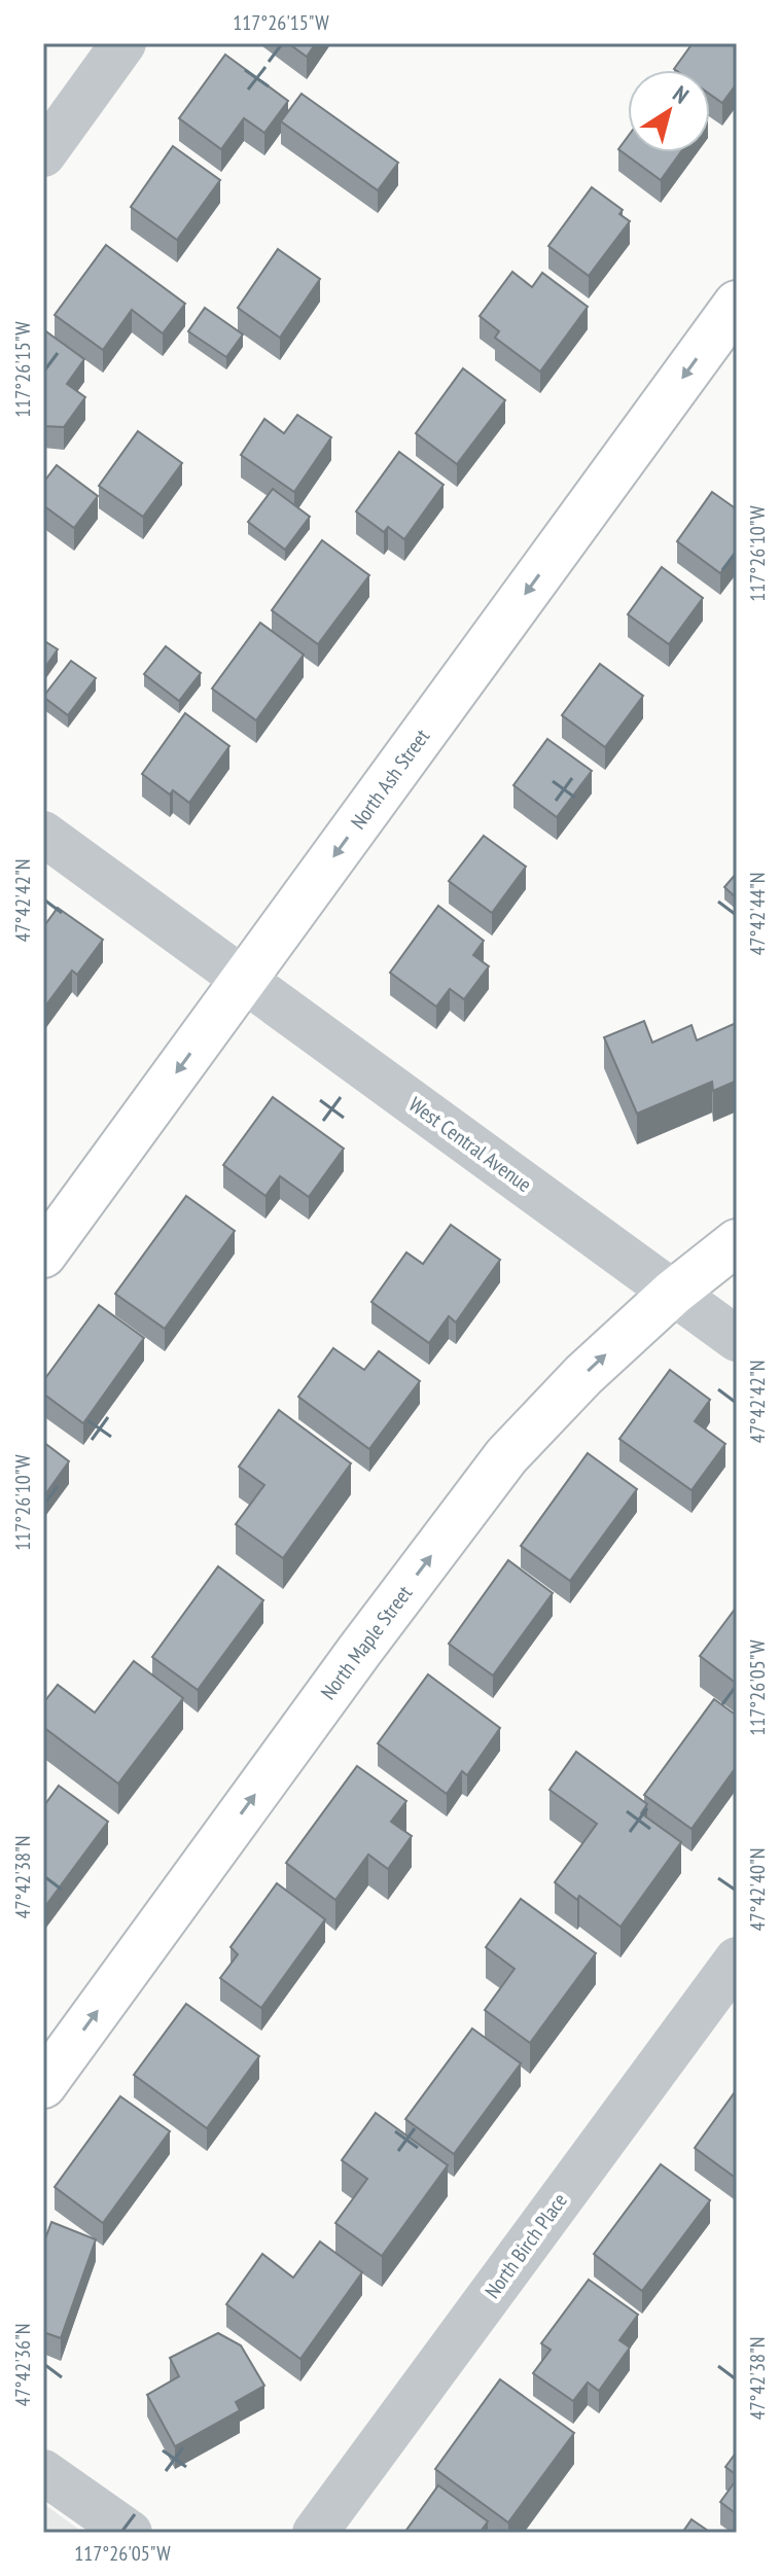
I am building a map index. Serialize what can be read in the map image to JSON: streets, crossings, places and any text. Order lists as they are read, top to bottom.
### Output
{
  "streets": {
    "main road": ["North Ash Street", "North Maple Street"],
    "street": ["West Central Avenue", "North Birch Place"]
  },
  "crossings": [
    ["North Ash Street", "West Central Avenue"],
    ["West Central Avenue", "North Maple Street"]
  ],
  "one_way": ["North Ash Street", "North Maple Street"],
  "north": "top right",
  "coordinates": [
    "117°26'15\"W",
    "117°26'10\"W",
    "47°42'42\"N",
    "47°42'44\"N",
    "117°26'05\"W",
    "47°42'38\"N",
    "47°42'40\"N",
    "47°42'36\"N"
  ]
}
